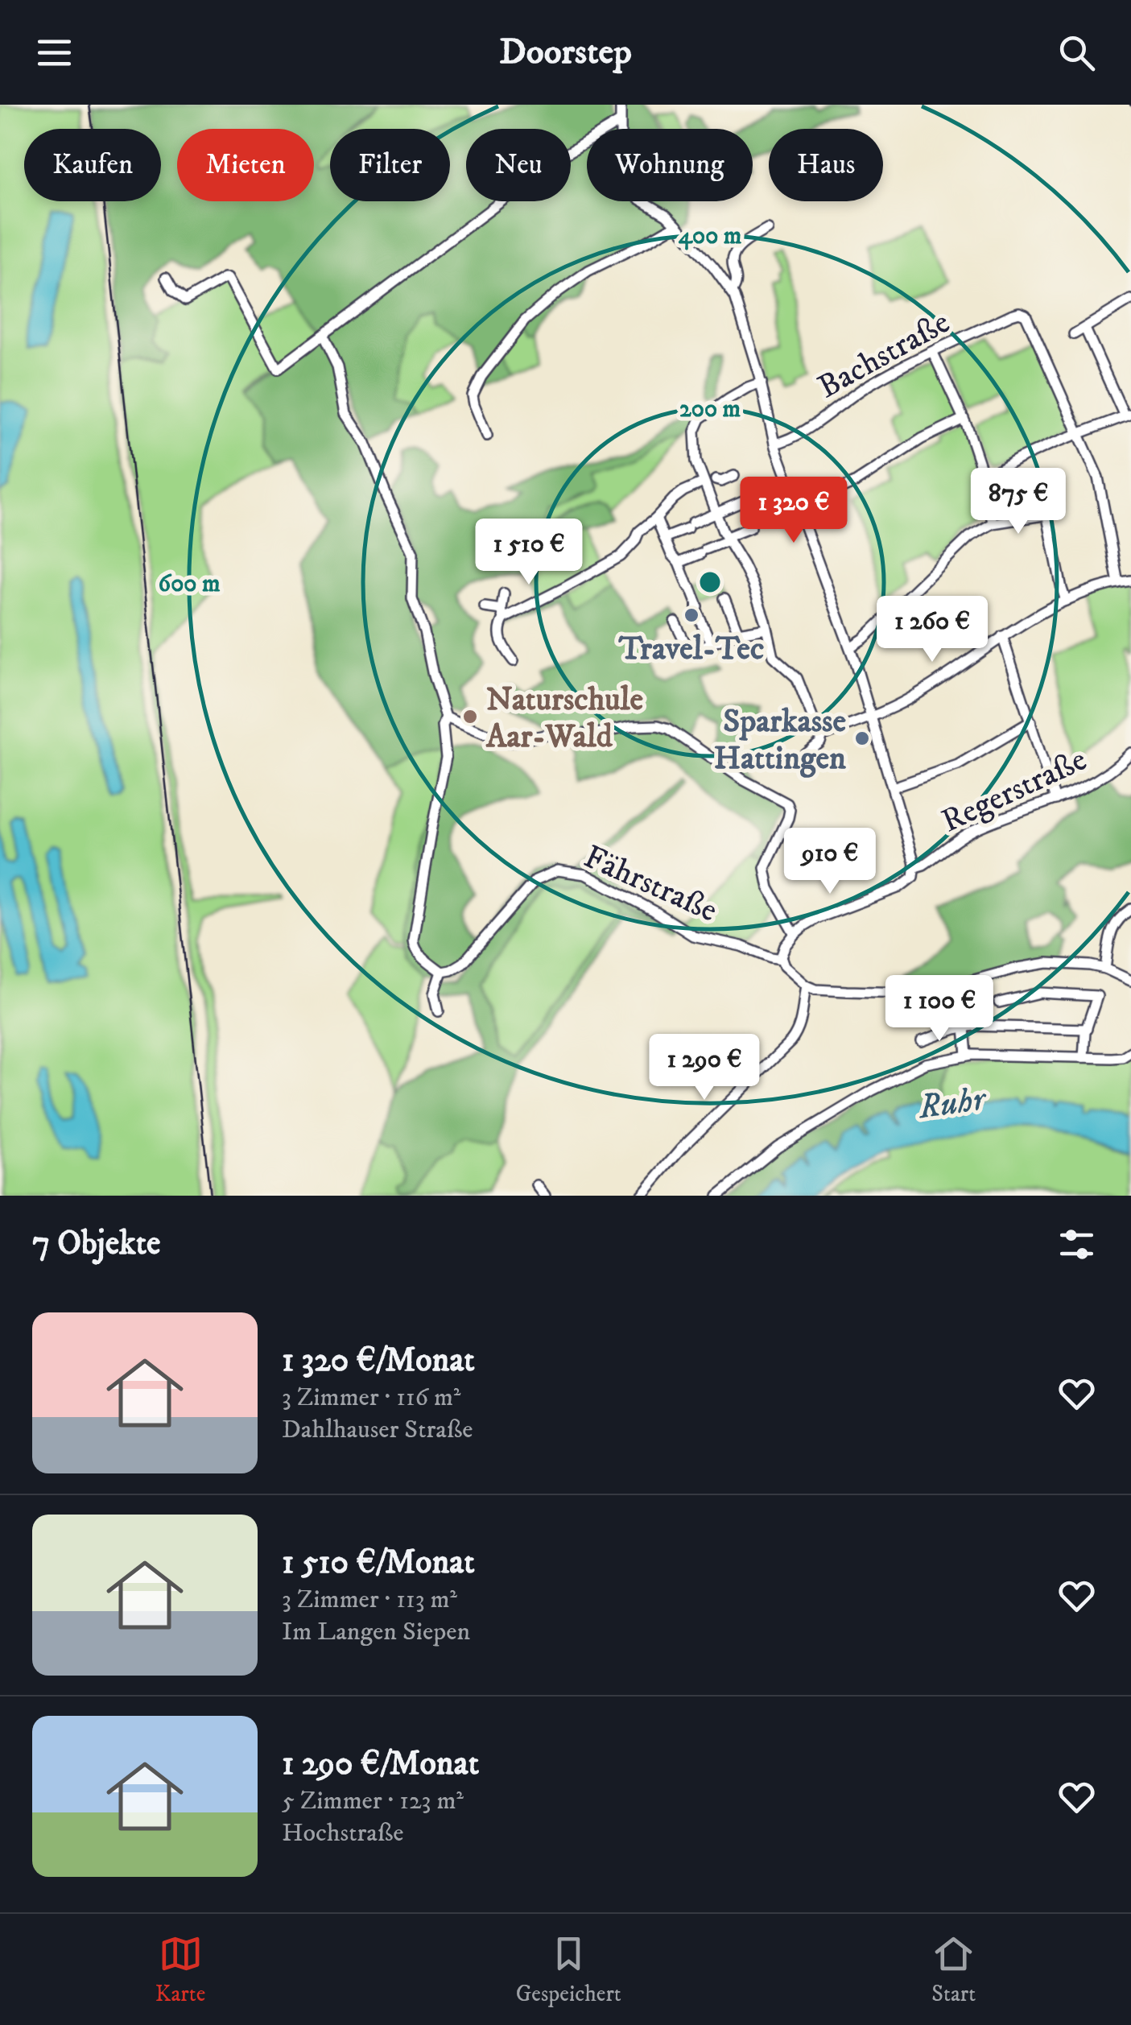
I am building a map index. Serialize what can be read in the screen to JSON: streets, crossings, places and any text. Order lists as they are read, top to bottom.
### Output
{
  "streets": {
    "street": ["Bachstraße", "Regerstraße", "Fährstraße"]
  },
  "water": ["Ruhr"],
  "places": ["Travel-Tec", "Naturschule Aar-Wald", "Sparkasse Hattingen"],
  "page": {
    "header": "Doorstep",
    "chip": [
      "Kaufen",
      "Mieten",
      "Filter",
      "Neu",
      "Wohnung",
      "Haus"
    ],
    "price": [
      "875 €",
      "1 320 €",
      "1 510 €",
      "1 260 €",
      "910 €",
      "1 100 €",
      "1 290 €"
    ],
    "heading": "7 Objekte",
    "list": [
      {
        "name": "1 320 €/Monat",
        "note": "3 Zimmer · 116 m² · Dahlhauser Straße"
      },
      {
        "name": "1 510 €/Monat",
        "note": "3 Zimmer · 113 m² · Im Langen Siepen"
      },
      {
        "name": "1 290 €/Monat",
        "note": "5 Zimmer · 123 m² · Hochstraße"
      }
    ],
    "tabs": ["Karte", "Gespeichert", "Start"]
  },
  "rings": ["400 m", "200 m", "600 m"]
}
